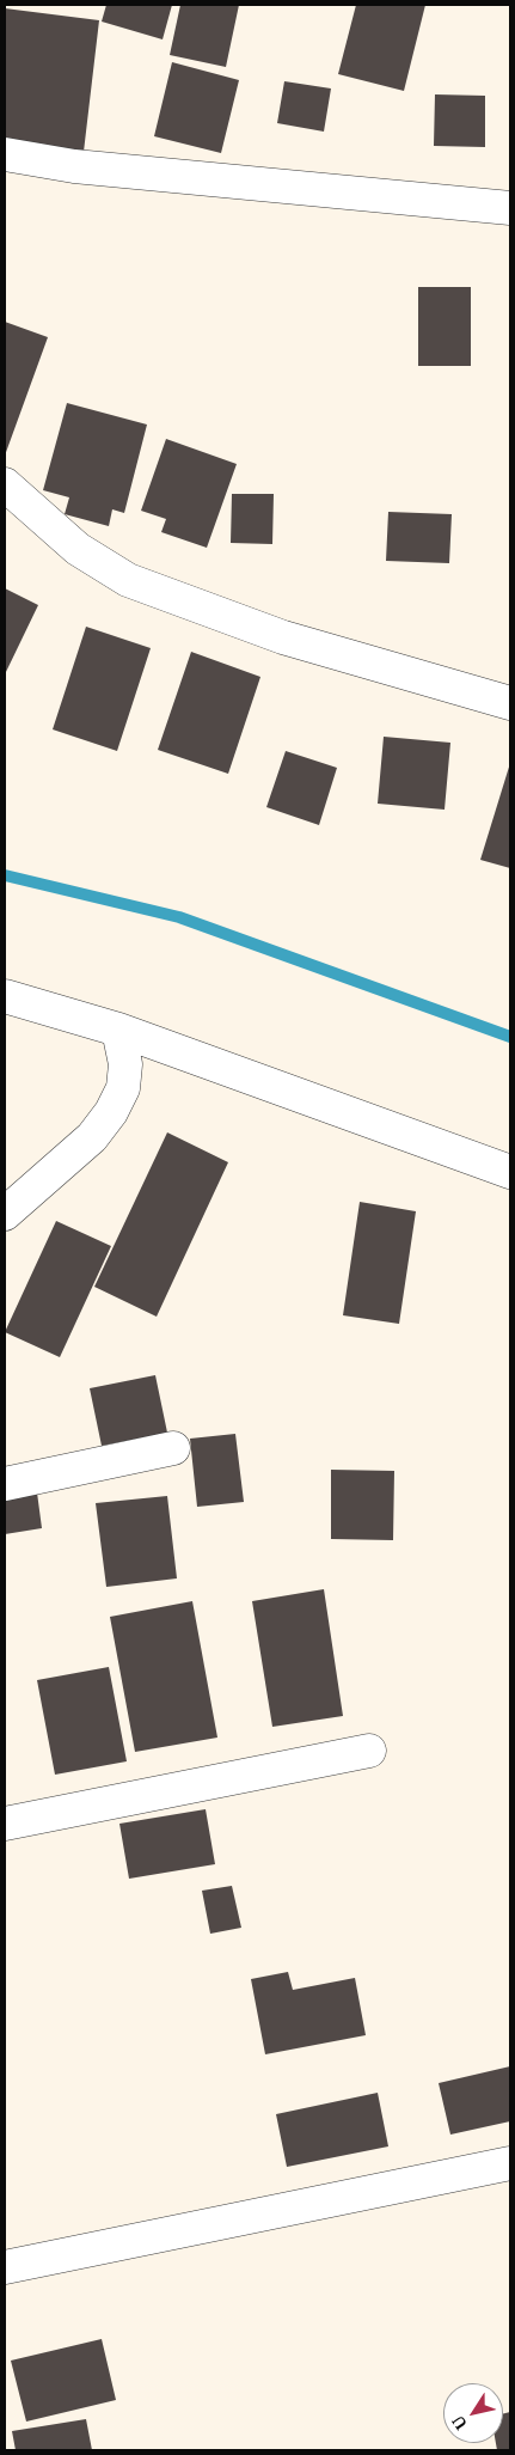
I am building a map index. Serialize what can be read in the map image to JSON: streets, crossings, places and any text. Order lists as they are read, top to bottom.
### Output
{
  "north": "bottom left"
}
